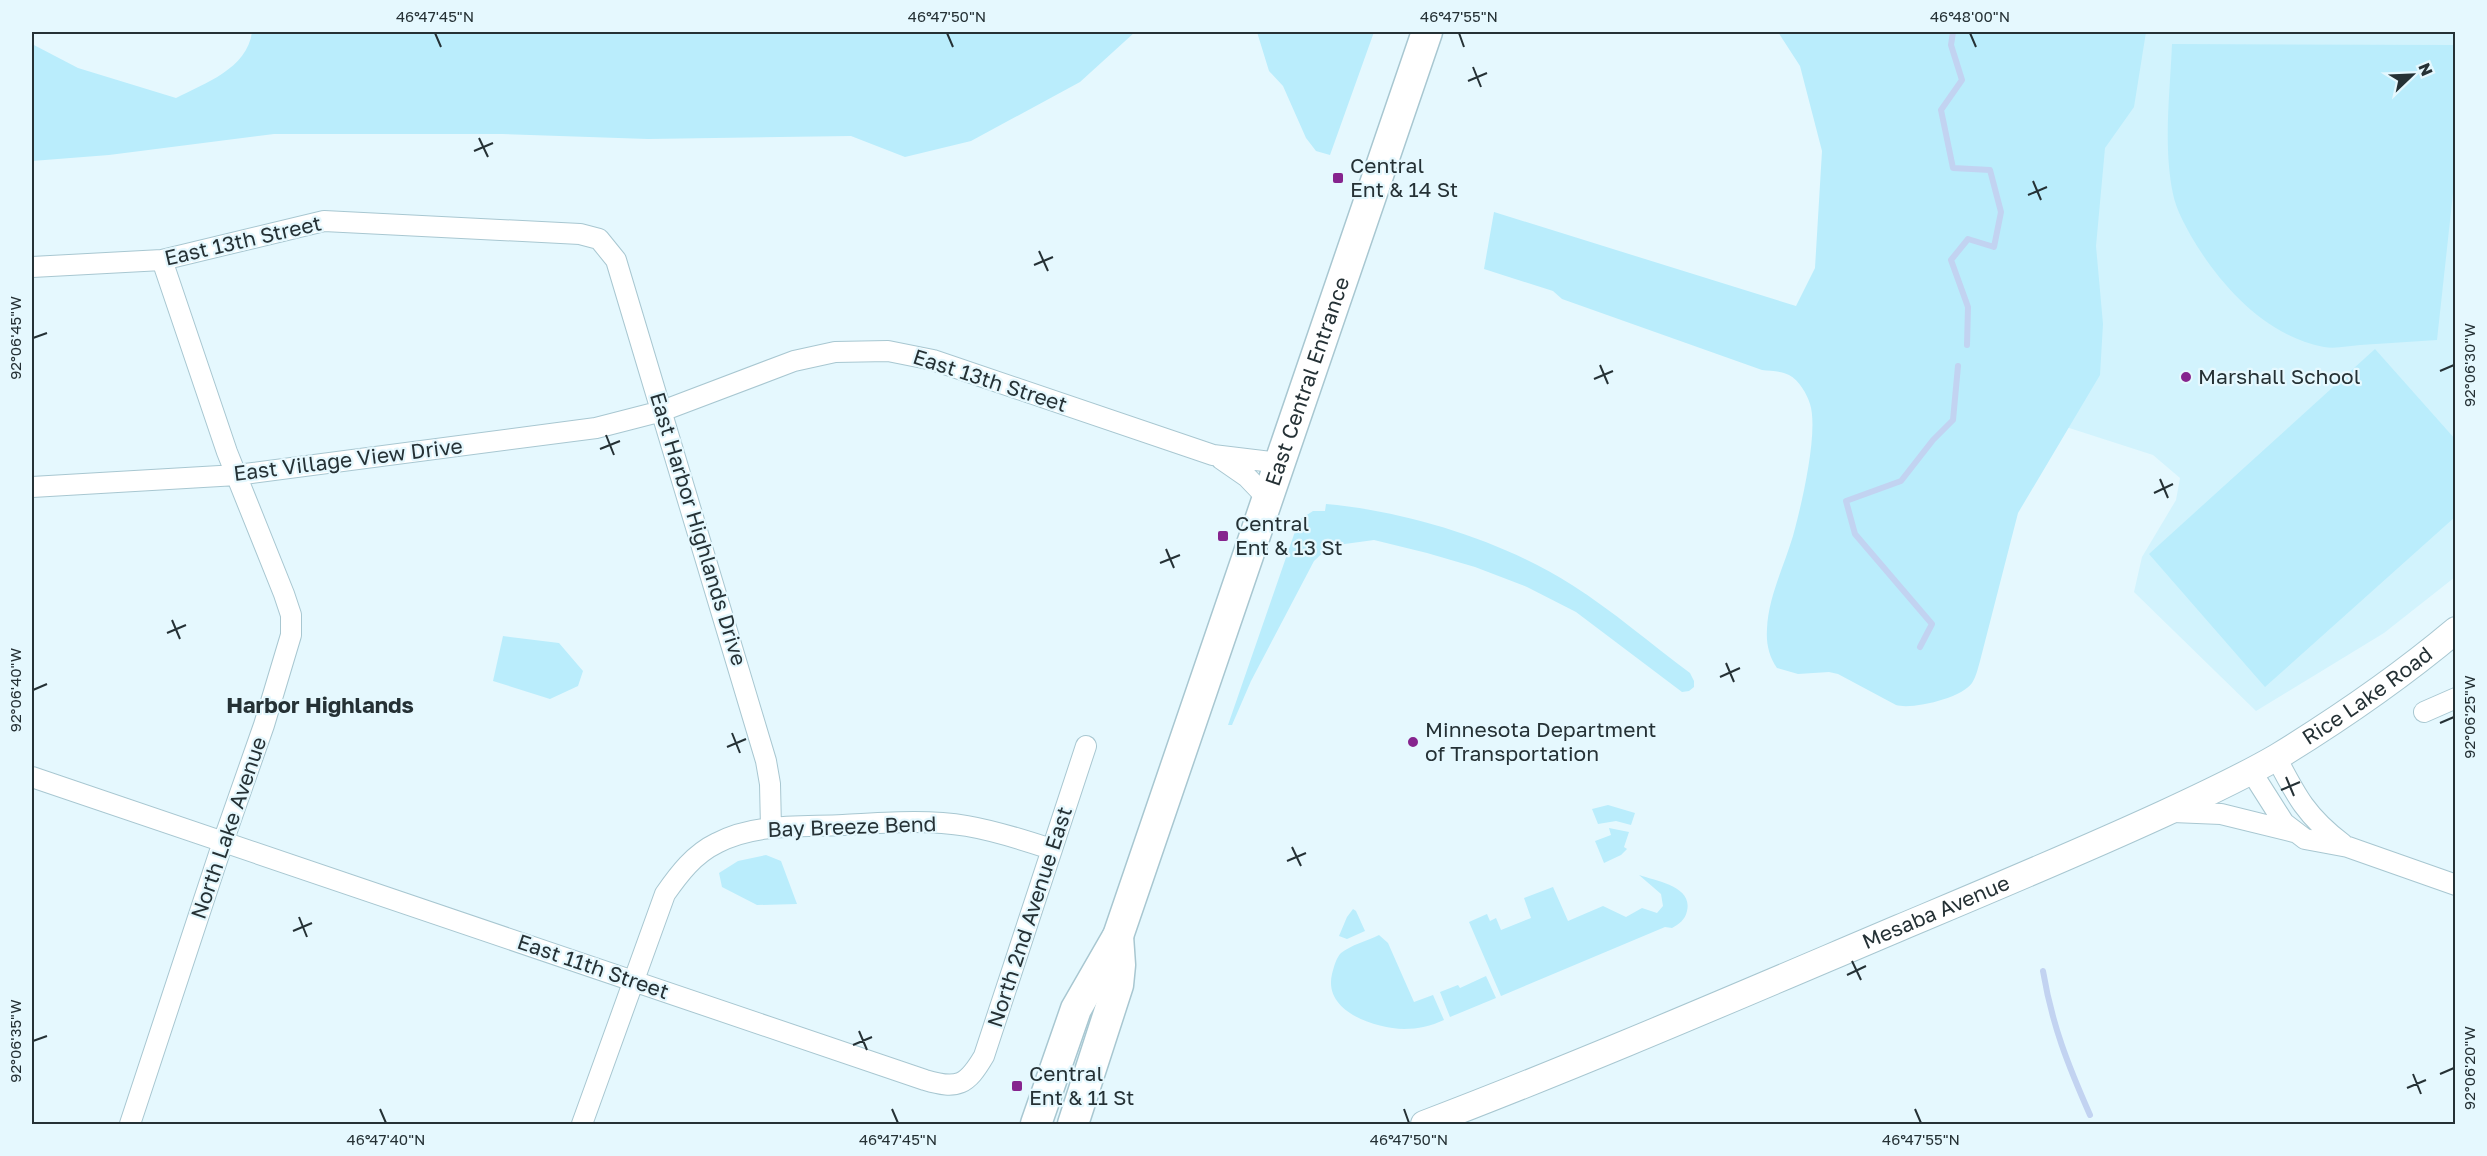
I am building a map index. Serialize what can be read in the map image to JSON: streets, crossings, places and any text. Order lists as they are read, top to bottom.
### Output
{
  "streets": {
    "highway": ["East Central Entrance"],
    "main road": ["Rice Lake Road", "Mesaba Avenue"],
    "street": [
      "East 13th Street",
      "East Village View Drive",
      "East Harbor Highlands Drive",
      "Bay Breeze Bend",
      "North Lake Avenue",
      "North 2nd Avenue East",
      "East 11th Street"
    ]
  },
  "crossings": [
    ["East 13th Street", "East Central Entrance"],
    ["East 13th Street", "East Village View Drive"],
    ["East 13th Street", "East Harbor Highlands Drive"],
    ["East 13th Street", "North Lake Avenue"],
    ["East Village View Drive", "East Harbor Highlands Drive"],
    ["East Village View Drive", "North Lake Avenue"],
    ["East Harbor Highlands Drive", "Bay Breeze Bend"],
    ["Rice Lake Road", "Mesaba Avenue"],
    ["Bay Breeze Bend", "North 2nd Avenue East"],
    ["Bay Breeze Bend", "East 11th Street"],
    ["North Lake Avenue", "East 11th Street"],
    ["North 2nd Avenue East", "East 11th Street"]
  ],
  "districts": ["Harbor Highlands"],
  "places": {
    "transit": ["Central Ent & 14 St", "Central Ent & 13 St", "Central Ent & 11 St"],
    "other": ["Marshall School", "Minnesota Department of Transportation"]
  },
  "north": "top right",
  "coordinates": [
    "46°47'45\"N",
    "46°47'50\"N",
    "46°47'55\"N",
    "46°48'00\"N",
    "92°06'45\"W",
    "92°06'30\"W",
    "92°06'40\"W",
    "92°06'25\"W",
    "92°06'35\"W",
    "92°06'20\"W",
    "46°47'40\"N"
  ]
}
